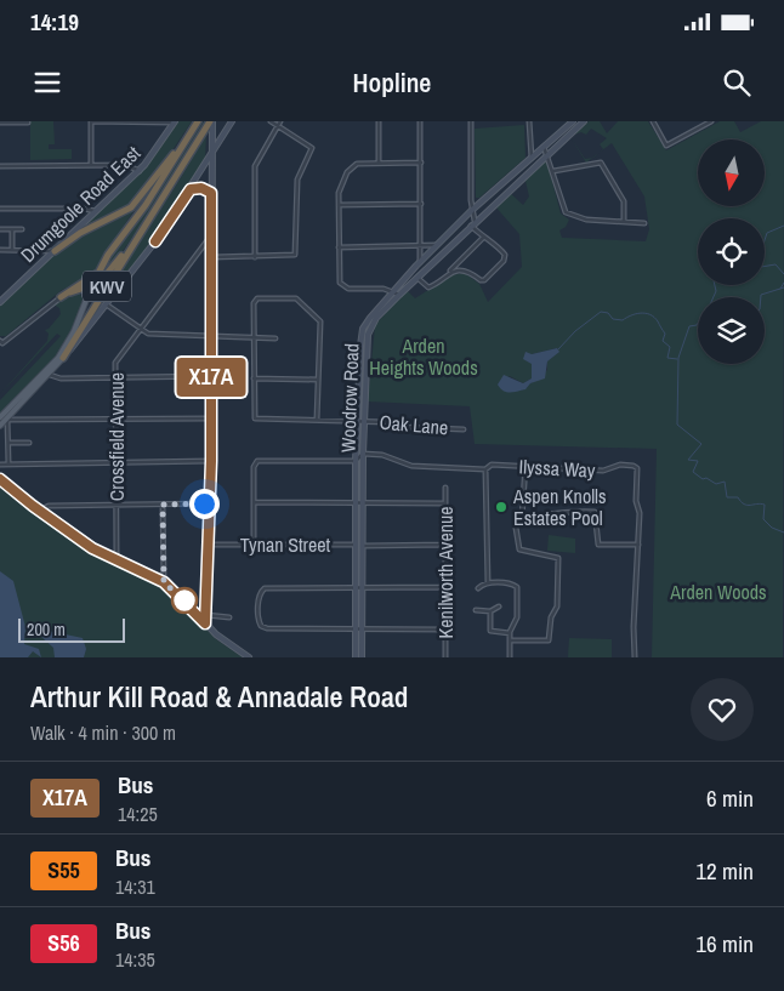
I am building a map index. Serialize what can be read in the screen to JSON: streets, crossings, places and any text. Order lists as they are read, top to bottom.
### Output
{
  "streets": {
    "highway": ["KWV"],
    "street": [
      "Drumgoole Road East",
      "Woodrow Road",
      "Oak Lane",
      "Crossfield Avenue",
      "Ilyssa Way",
      "Tynan Street",
      "Kenilworth Avenue"
    ]
  },
  "crossings": [
    ["Woodrow Road", "Oak Lane"],
    ["Woodrow Road", "Ilyssa Way"],
    ["Woodrow Road", "Tynan Street"],
    ["Tynan Street", "Kenilworth Avenue"]
  ],
  "parks": ["Arden Heights Woods", "Arden Woods"],
  "places": ["Aspen Knolls Estates Pool"],
  "lines": ["bus line X17A"],
  "scale_bar": "200 m",
  "north": "bottom",
  "page": {
    "status": "14:19",
    "header": "Hopline",
    "on_map": "X17A",
    "scale": "200 m",
    "heading": ["Arthur Kill Road & Annadale Road", "Walk · 4 min · 300 m"],
    "list": [
      {
        "mark": "X17A",
        "name": "Bus",
        "note": "14:25",
        "value": "6 min"
      },
      {
        "mark": "S55",
        "name": "Bus",
        "note": "14:31",
        "value": "12 min"
      },
      {
        "mark": "S56",
        "name": "Bus",
        "note": "14:35",
        "value": "16 min"
      }
    ]
  }
}
